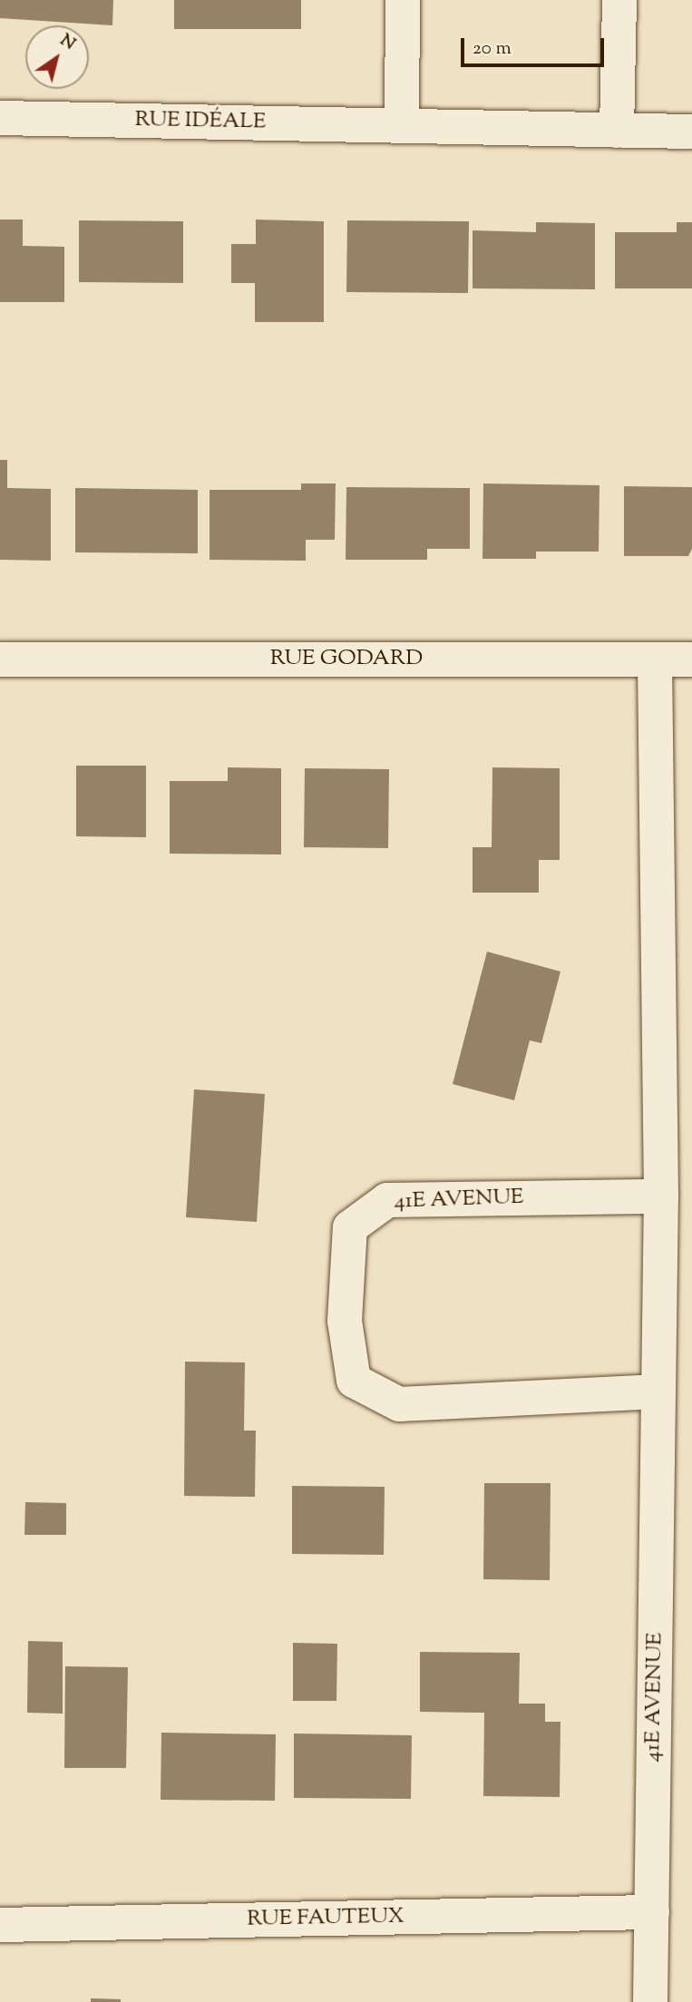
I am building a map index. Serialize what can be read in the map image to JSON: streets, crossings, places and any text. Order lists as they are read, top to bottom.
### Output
{
  "streets": {
    "street": [
      "RUE IDÉALE",
      "RUE GODARD",
      "41E AVENUE",
      "RUE FAUTEUX"
    ]
  },
  "crossings": [
    ["RUE GODARD", "41E AVENUE"],
    ["41E AVENUE", "RUE FAUTEUX"]
  ],
  "scale_bar": "20 m",
  "north": "top right"
}
